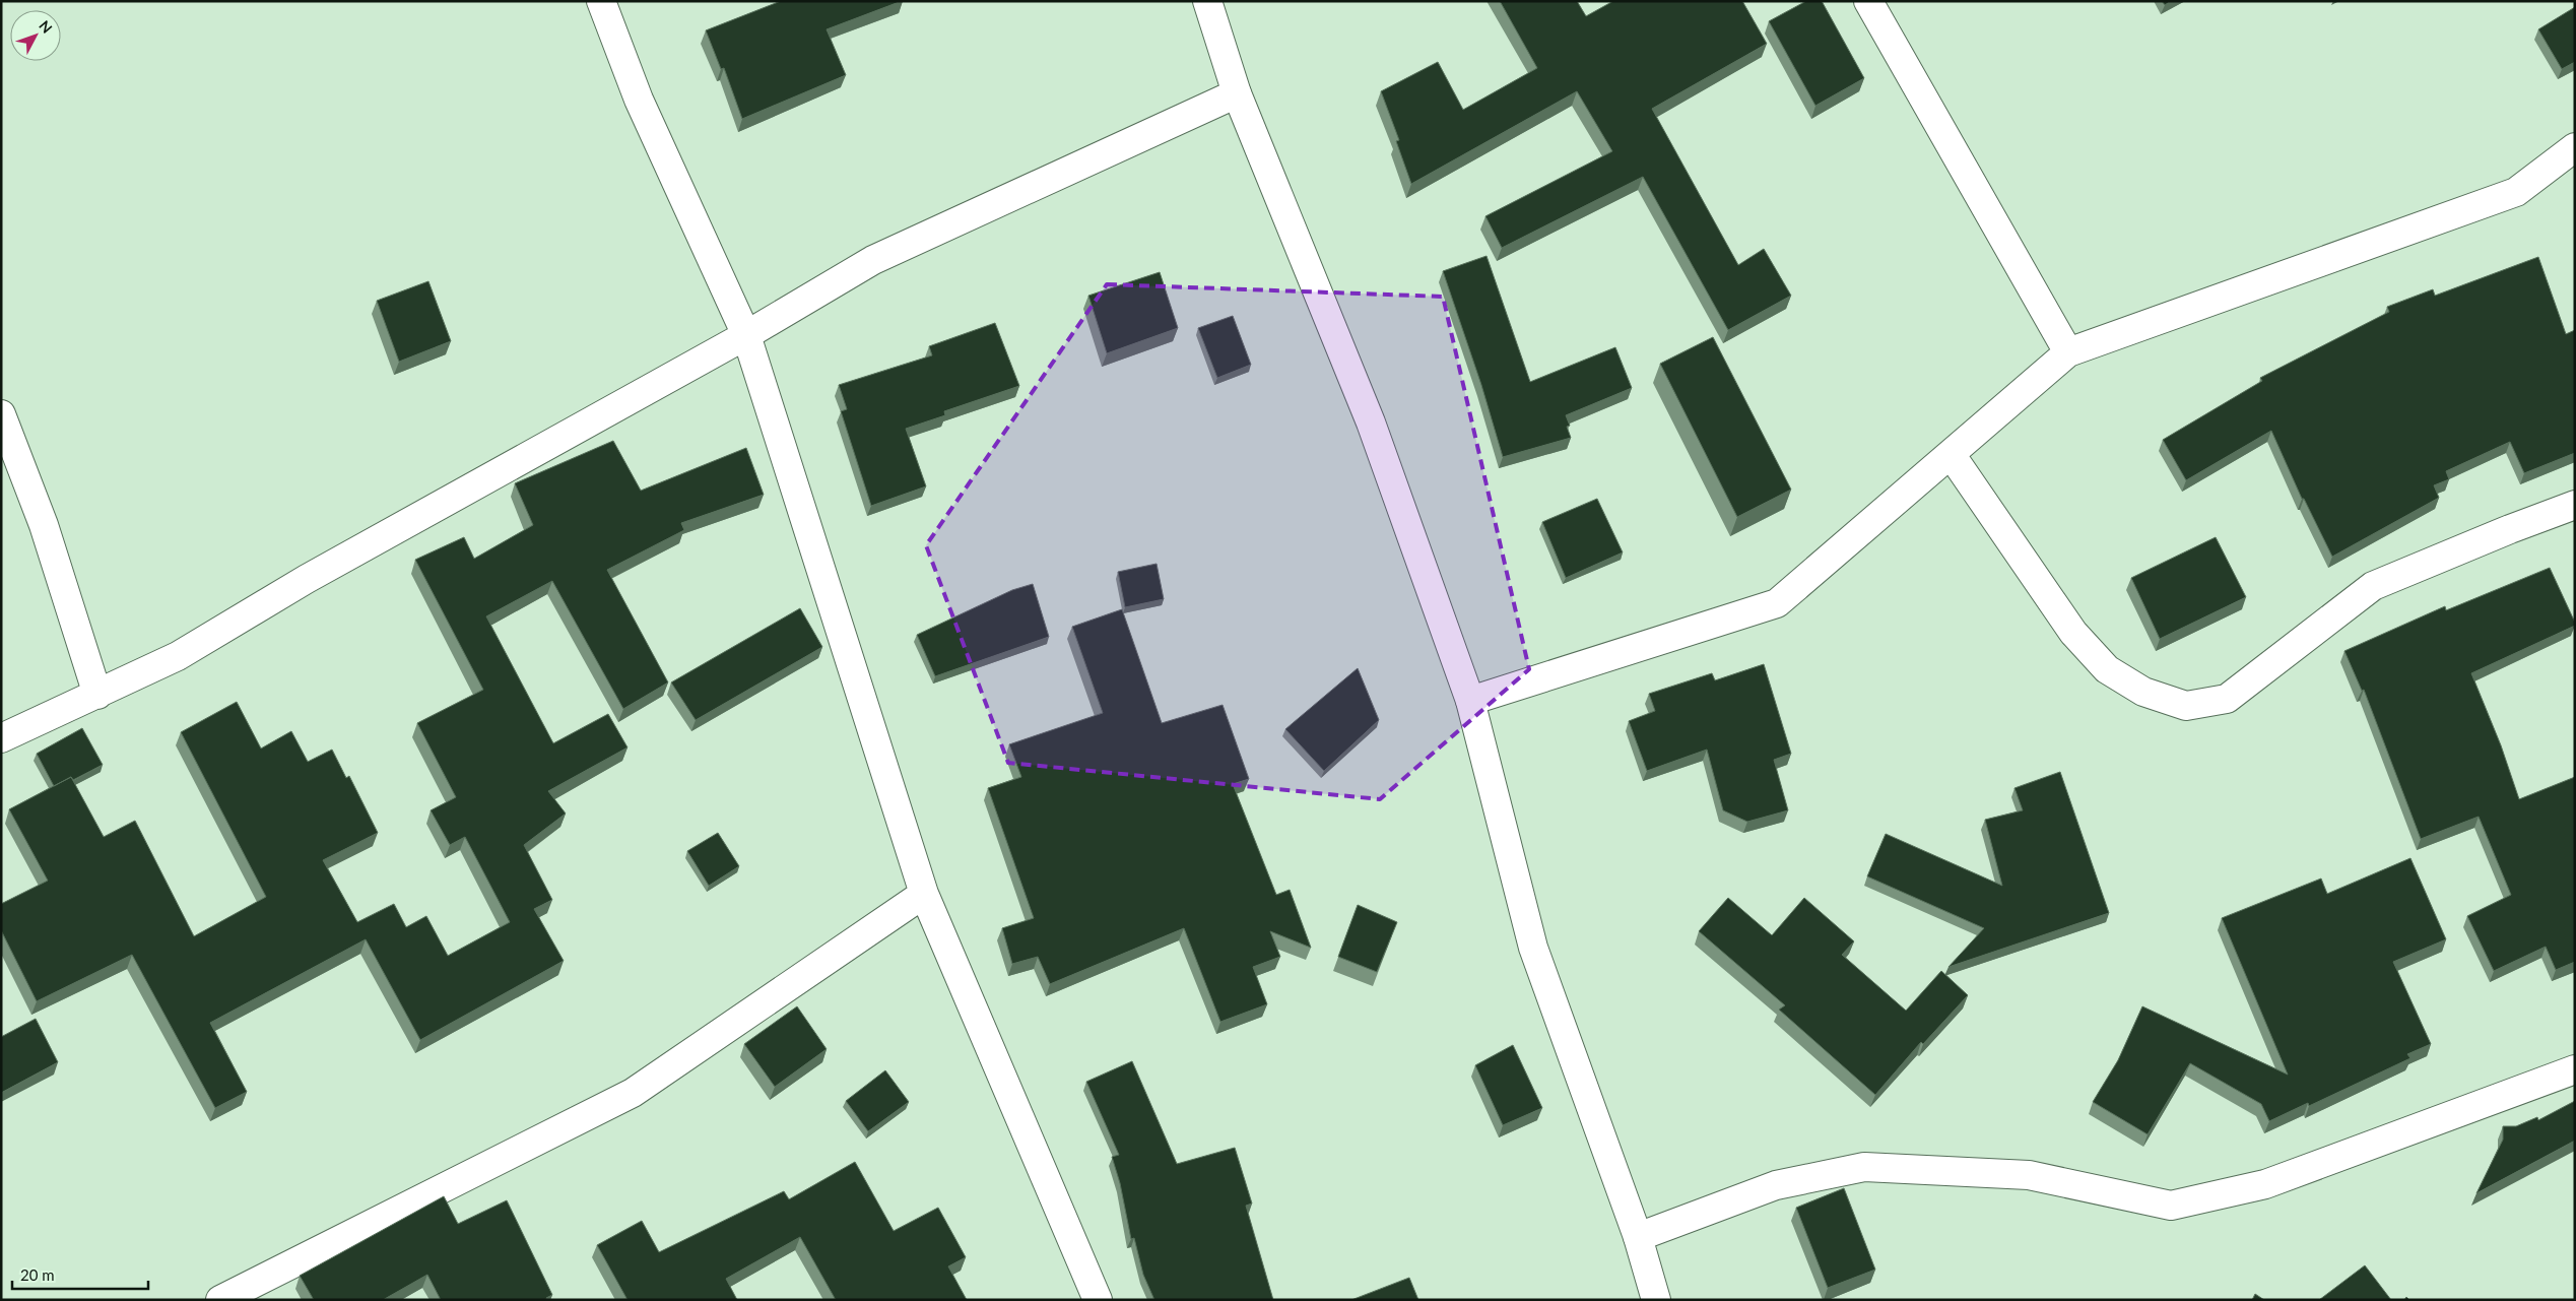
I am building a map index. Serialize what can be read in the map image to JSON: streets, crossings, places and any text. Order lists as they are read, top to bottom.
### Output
{
  "scale_bar": "20 m",
  "north": "top right"
}
